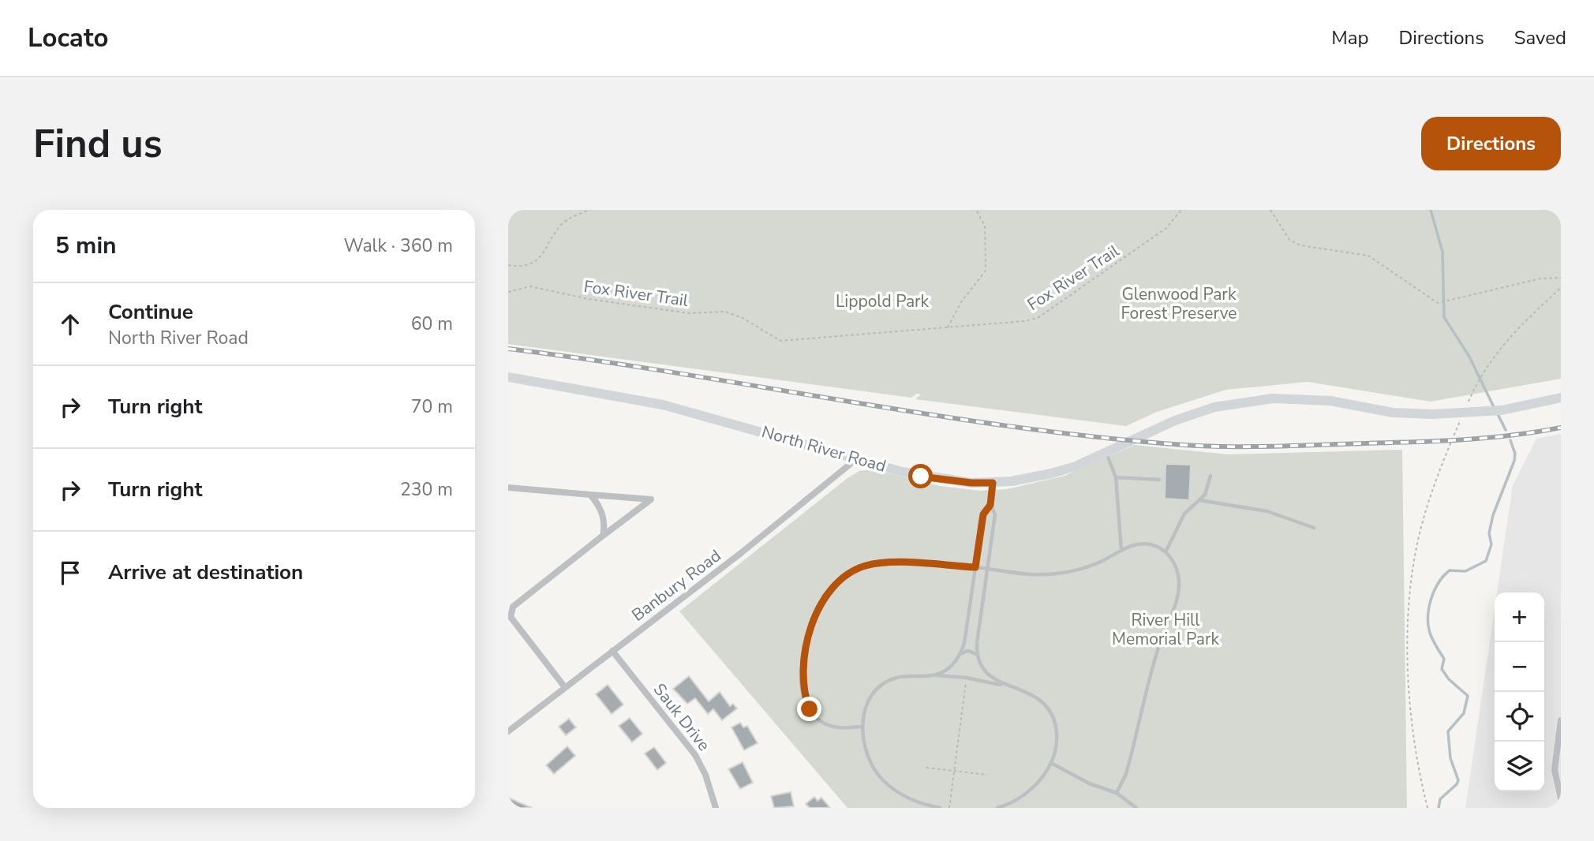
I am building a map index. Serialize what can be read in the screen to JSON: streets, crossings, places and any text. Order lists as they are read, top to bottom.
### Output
{
  "streets": {
    "main road": ["North River Road"],
    "street": ["Banbury Road", "Sauk Drive"],
    "path": ["Fox River Trail"]
  },
  "crossings": [
    ["North River Road", "Banbury Road"],
    ["Banbury Road", "Sauk Drive"]
  ],
  "parks": ["Glenwood Park Forest Preserve", "Lippold Park", "River Hill Memorial Park"],
  "page": {
    "header": "Locato",
    "nav": ["Map", "Directions", "Saved"],
    "buttons": "Directions",
    "title": "Find us",
    "heading": ["5 min", "Walk · 360 m"],
    "list": [
      ["Continue", "North River Road", "60 m"],
      ["Turn right", "70 m"],
      ["Turn right", "230 m"],
      "Arrive at destination"
    ],
    "map_buttons": ["+", "−"]
  }
}
